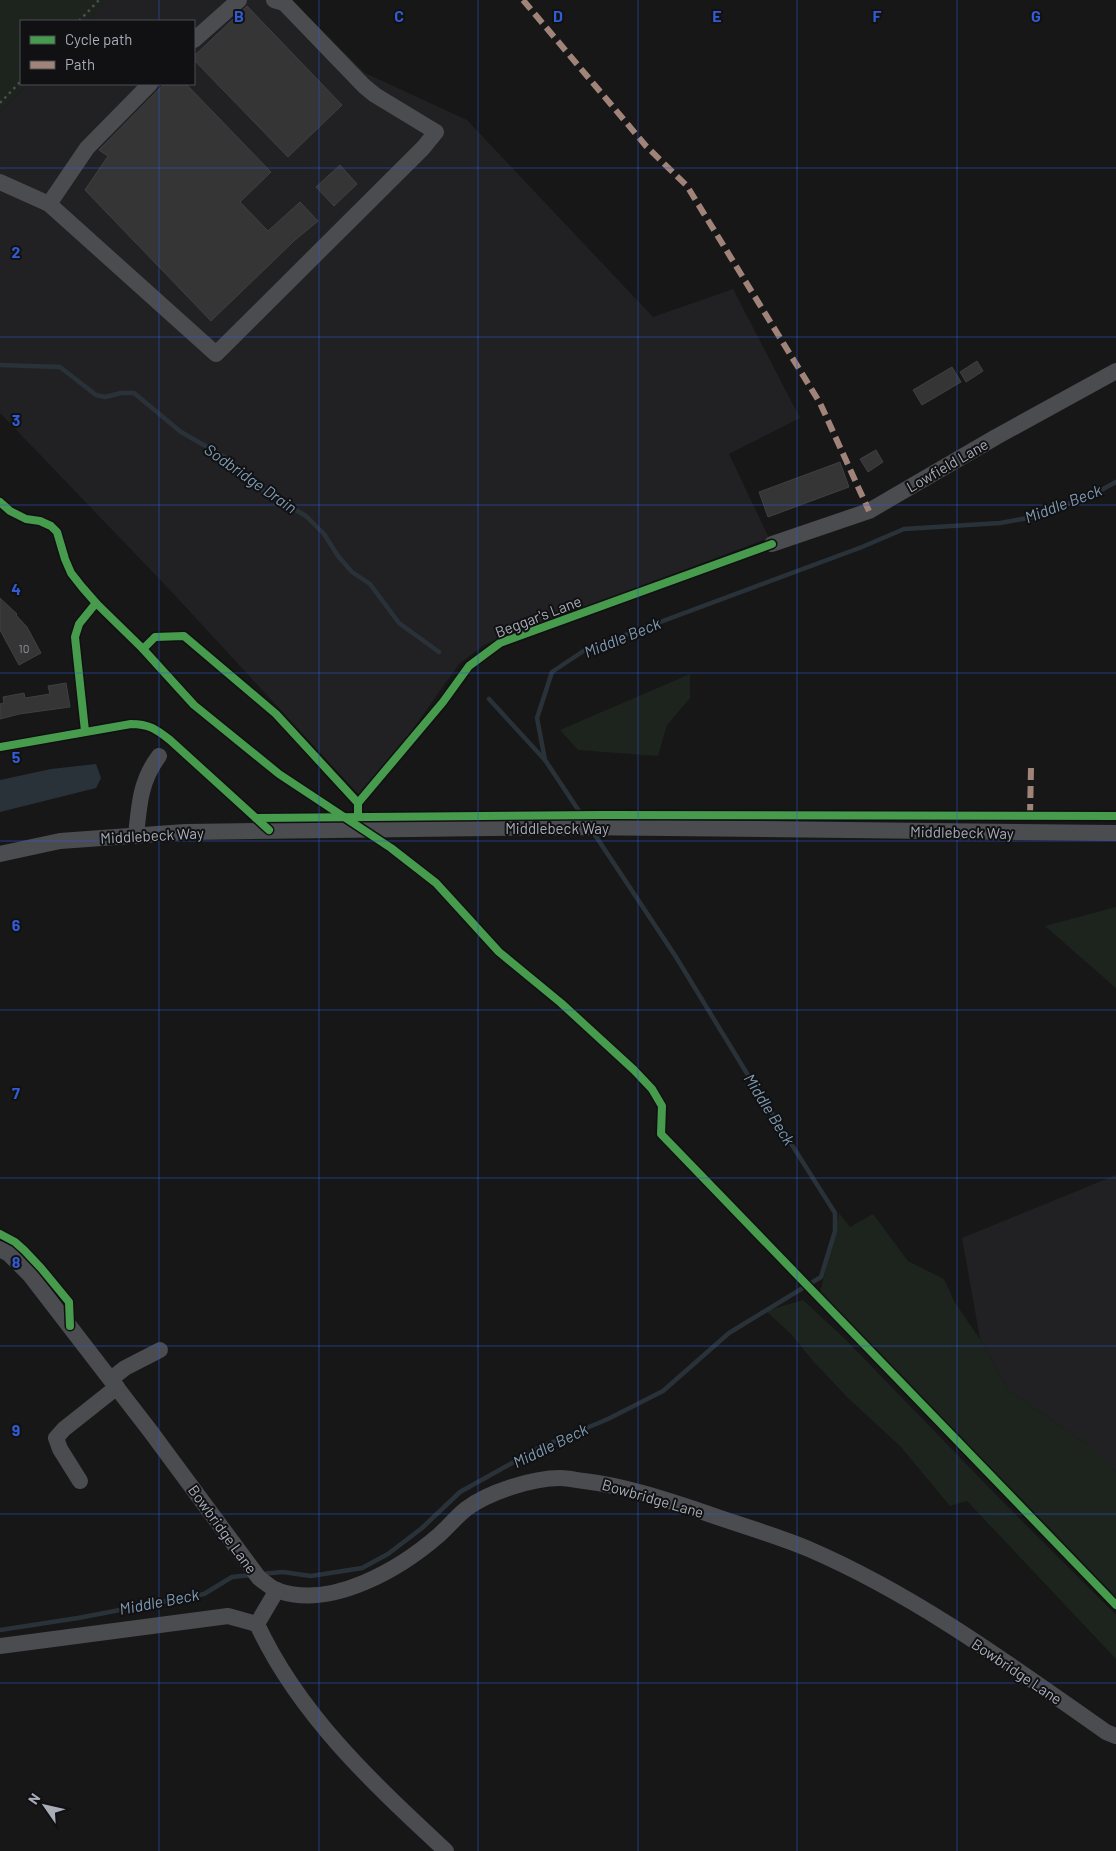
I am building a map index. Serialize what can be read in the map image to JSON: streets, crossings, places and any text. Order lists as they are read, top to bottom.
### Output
{
  "streets": {
    "street": ["Lowfield Lane", "Middlebeck Way", "Bowbridge Lane"],
    "cycle path": ["Beggar's Lane"]
  },
  "water": ["Sodbridge Drain", "Middle Beck"],
  "house_numbers": ["10"],
  "legend": ["Cycle path", "Path"],
  "north": "top left",
  "grid": {
    "columns": [
      "B",
      "C",
      "D",
      "E",
      "F",
      "G"
    ],
    "rows": [
      "2",
      "3",
      "4",
      "5",
      "6",
      "7",
      "8",
      "9"
    ]
  }
}
